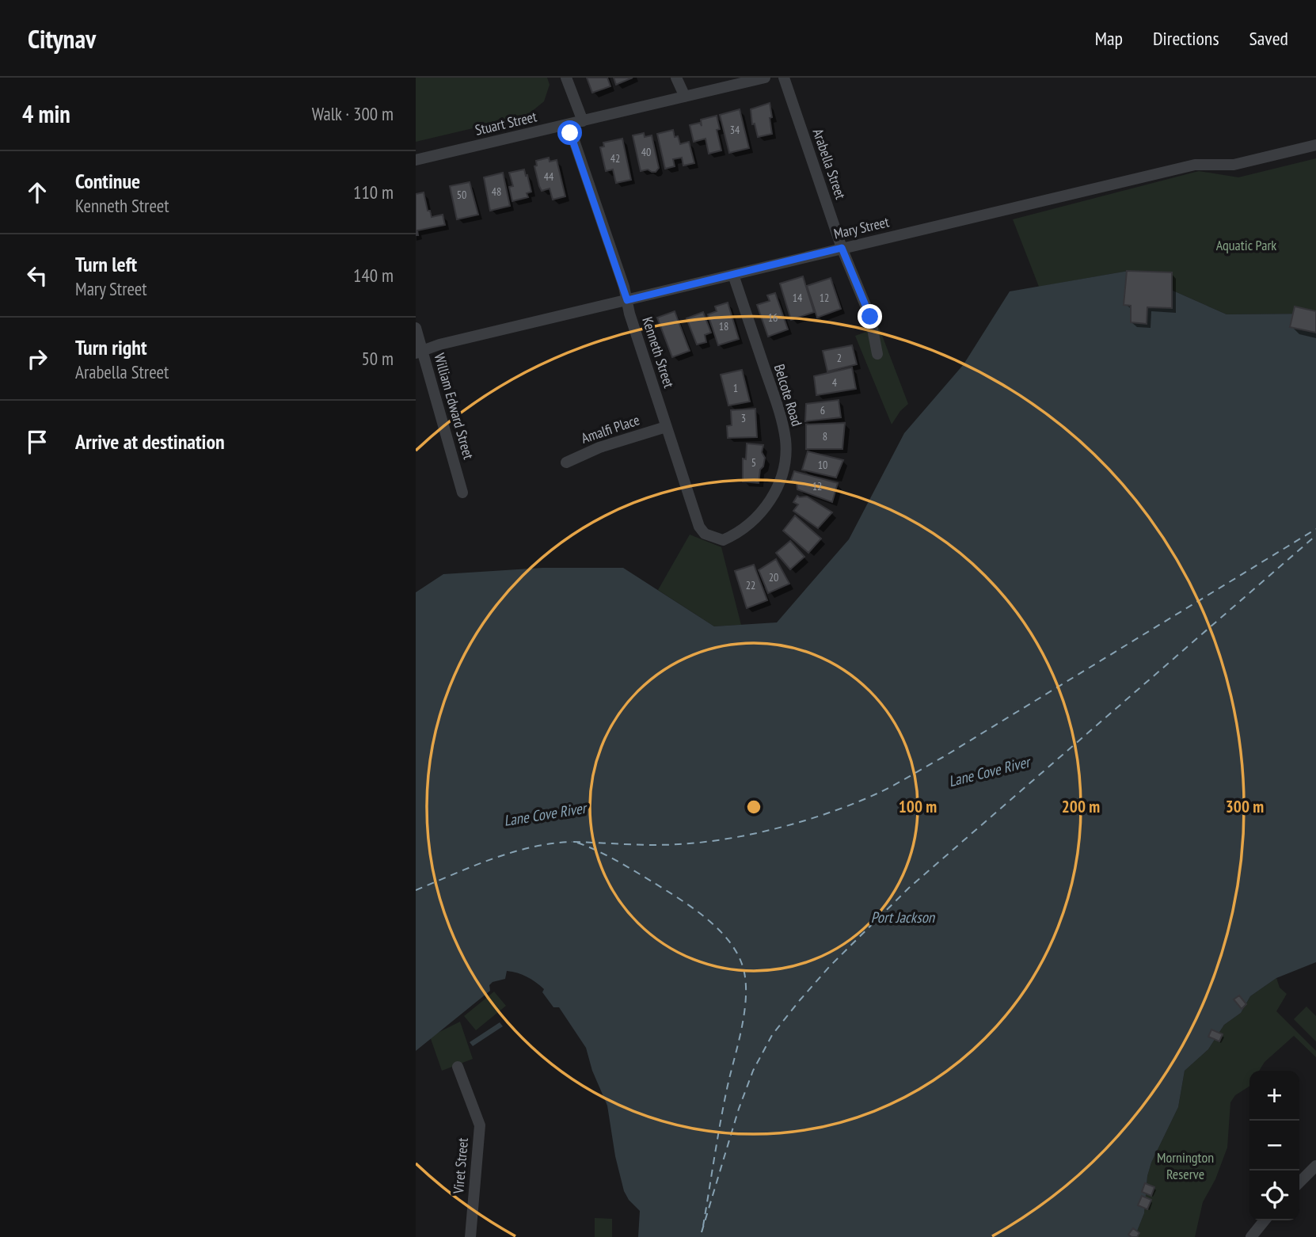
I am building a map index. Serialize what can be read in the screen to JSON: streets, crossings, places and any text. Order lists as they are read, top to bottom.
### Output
{
  "streets": {
    "street": [
      "Stuart Street",
      "Arabella Street",
      "Mary Street",
      "Kenneth Street",
      "Belcote Road",
      "William Edward Street",
      "Amalfi Place",
      "Viret Street"
    ]
  },
  "crossings": [
    ["Stuart Street", "Kenneth Street"],
    ["Arabella Street", "Mary Street"],
    ["Mary Street", "Kenneth Street"],
    ["Mary Street", "Belcote Road"],
    ["Mary Street", "William Edward Street"],
    ["Kenneth Street", "Belcote Road"],
    ["Kenneth Street", "Amalfi Place"]
  ],
  "water": ["Lane Cove River", "Port Jackson"],
  "parks": ["Aquatic Park", "Mornington Reserve"],
  "house_numbers": [
    "34",
    "40",
    "42",
    "44",
    "48",
    "50",
    "14",
    "12",
    "16",
    "18",
    "2",
    "4",
    "1",
    "6",
    "3",
    "8",
    "5",
    "10",
    "12",
    "20",
    "22"
  ],
  "page": {
    "header": "Citynav",
    "nav": ["Map", "Directions", "Saved"],
    "heading": ["4 min", "Walk · 300 m"],
    "list": [
      ["Continue", "Kenneth Street", "110 m"],
      ["Turn left", "Mary Street", "140 m"],
      ["Turn right", "Arabella Street", "50 m"],
      "Arrive at destination"
    ],
    "map_buttons": ["+", "−"]
  },
  "rings": ["100 m", "200 m", "300 m"]
}
